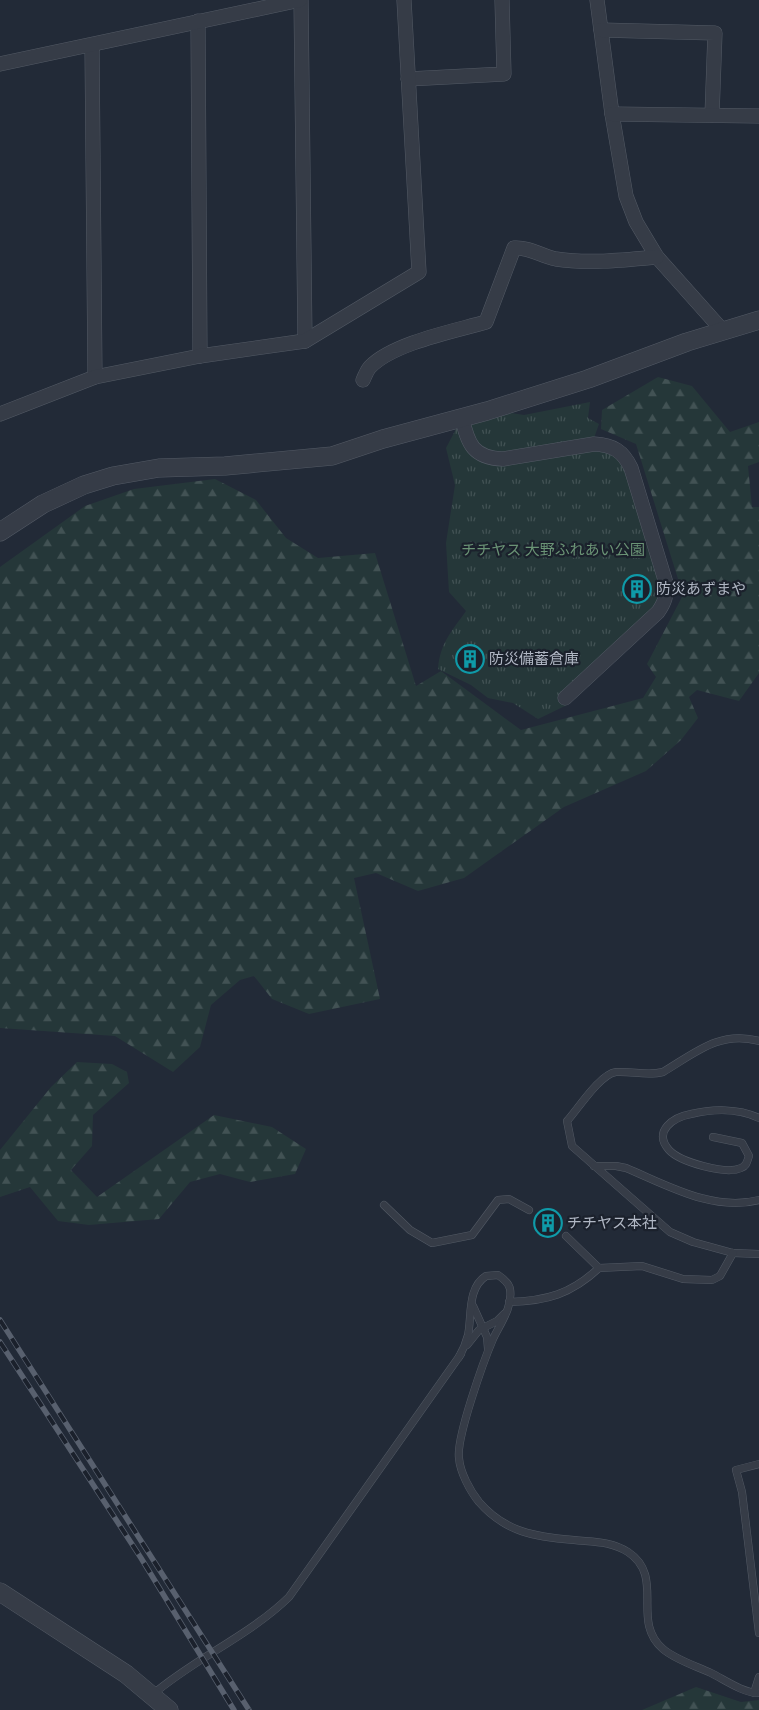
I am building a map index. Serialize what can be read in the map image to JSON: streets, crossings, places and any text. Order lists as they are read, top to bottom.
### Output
{
  "parks": ["チチヤス 大野ふれあい公園"],
  "places": {
    "building": ["防災あずまや", "防災備蓄倉庫", "チチヤス本社"]
  }
}
